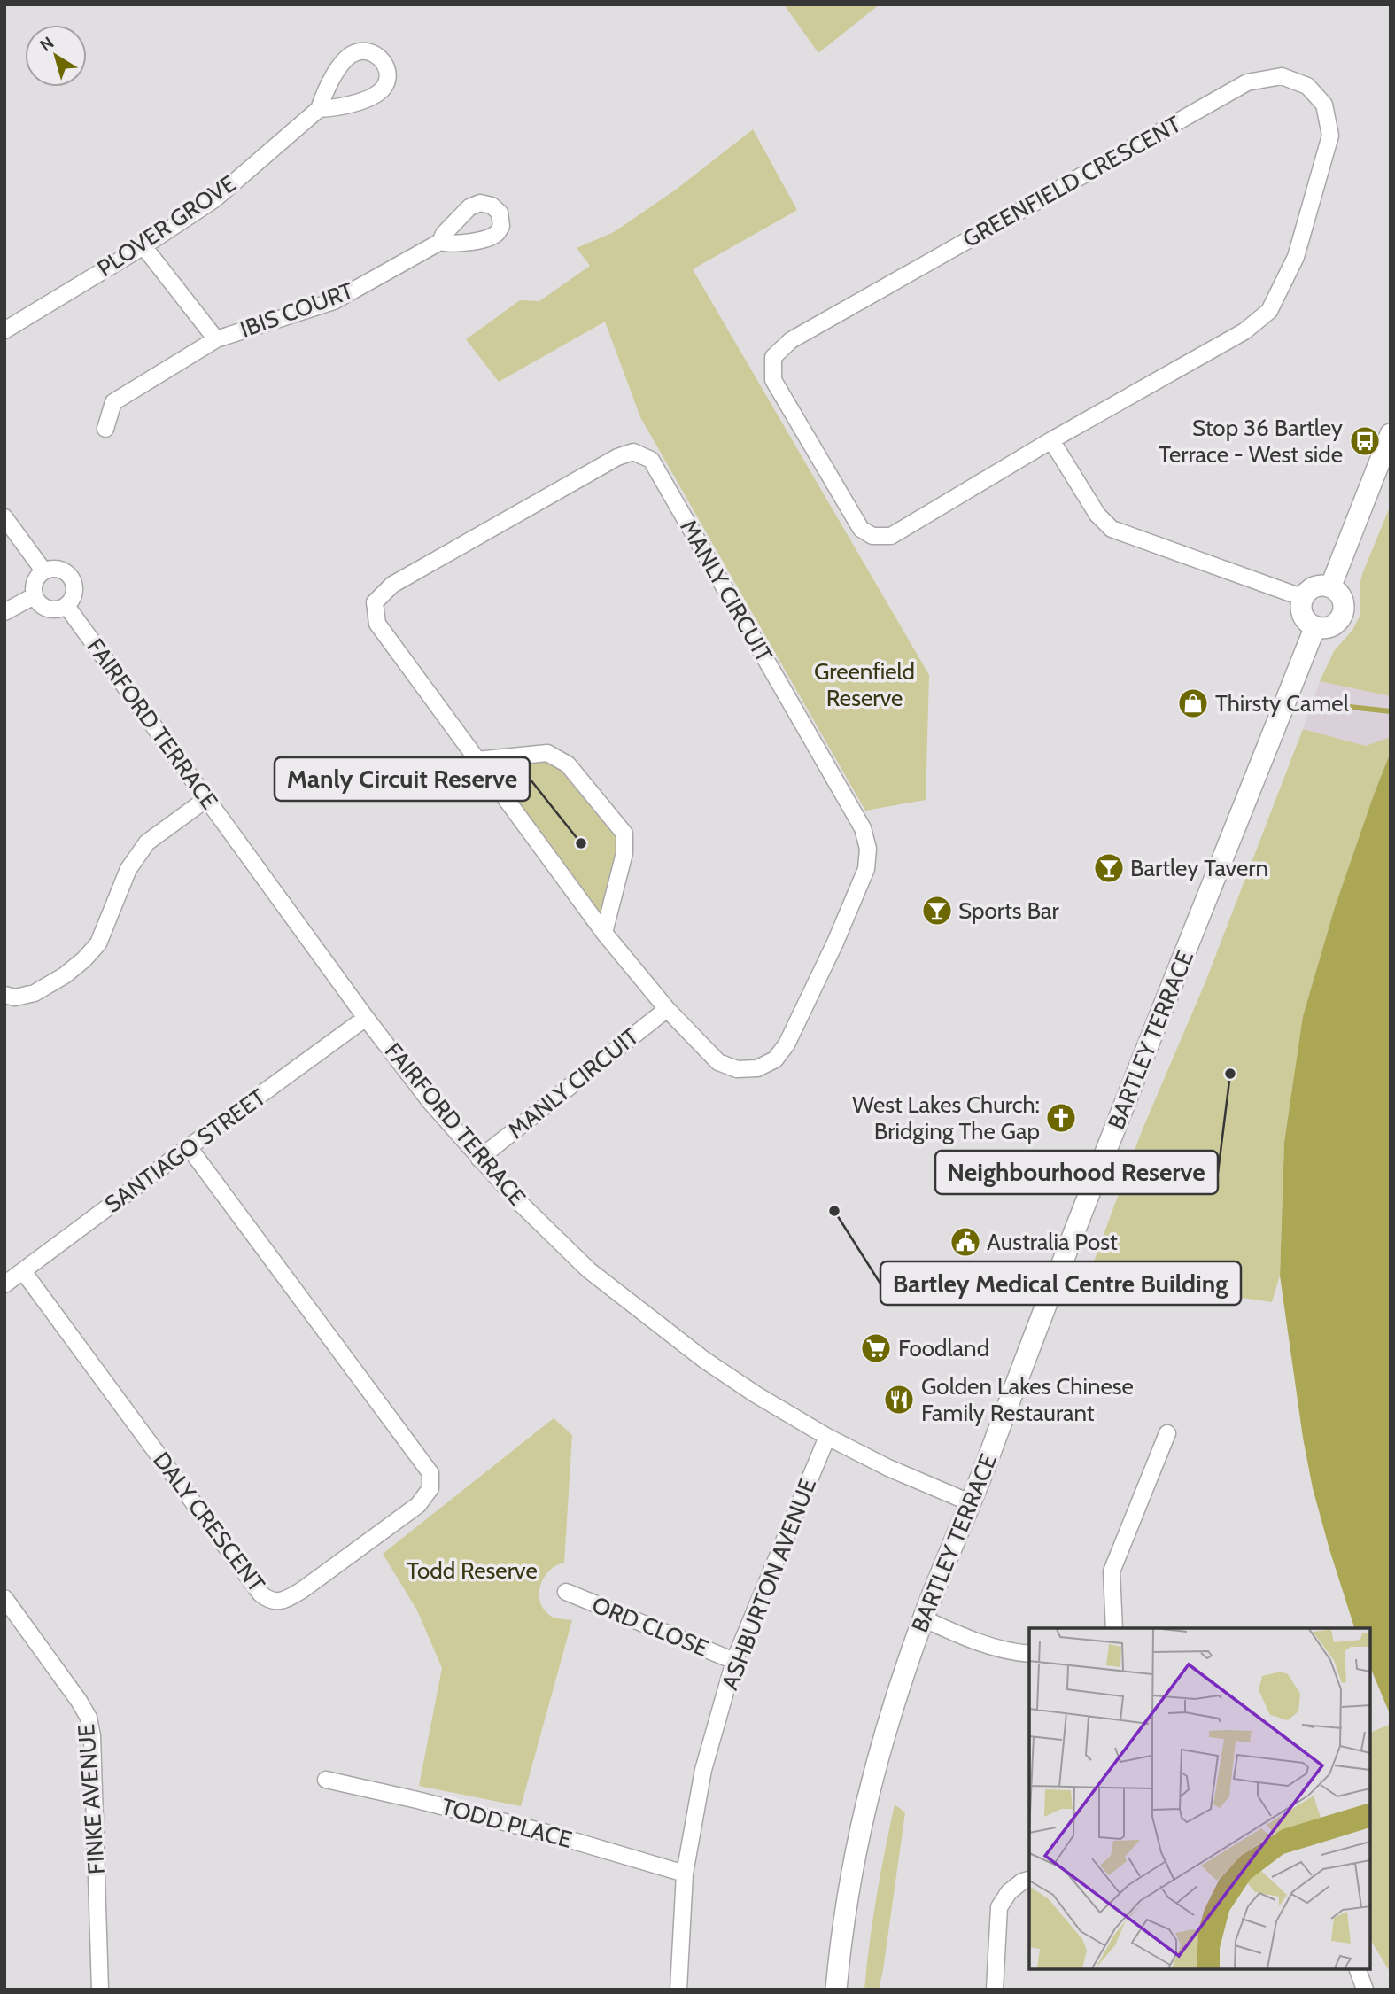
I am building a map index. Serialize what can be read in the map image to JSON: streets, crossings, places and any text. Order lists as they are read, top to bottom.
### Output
{
  "streets": {
    "street": [
      "GREENFIELD CRESCENT",
      "PLOVER GROVE",
      "IBIS COURT",
      "MANLY CIRCUIT",
      "FAIRFORD TERRACE",
      "BARTLEY TERRACE",
      "SANTIAGO STREET",
      "DALY CRESCENT",
      "ASHBURTON AVENUE",
      "ORD CLOSE",
      "FINKE AVENUE",
      "TODD PLACE"
    ]
  },
  "crossings": [
    ["PLOVER GROVE", "IBIS COURT"],
    ["MANLY CIRCUIT", "FAIRFORD TERRACE"],
    ["FAIRFORD TERRACE", "BARTLEY TERRACE"],
    ["FAIRFORD TERRACE", "SANTIAGO STREET"],
    ["FAIRFORD TERRACE", "ASHBURTON AVENUE"],
    ["SANTIAGO STREET", "DALY CRESCENT"],
    ["ASHBURTON AVENUE", "ORD CLOSE"],
    ["ASHBURTON AVENUE", "TODD PLACE"]
  ],
  "parks": ["Greenfield Reserve", "Todd Reserve"],
  "places": {
    "bus stop": ["Stop 36 Bartley Terrace - West side"],
    "shop": ["Thirsty Camel"],
    "other": ["Manly Circuit Reserve", "Neighbourhood Reserve", "Bartley Medical Centre Building"],
    "bar": ["Bartley Tavern", "Sports Bar"],
    "church": ["West Lakes Church: Bridging The Gap"],
    "public building": ["Australia Post"],
    "supermarket": ["Foodland"],
    "restaurant": ["Golden Lakes Chinese Family Restaurant"]
  },
  "north": "top left"
}
